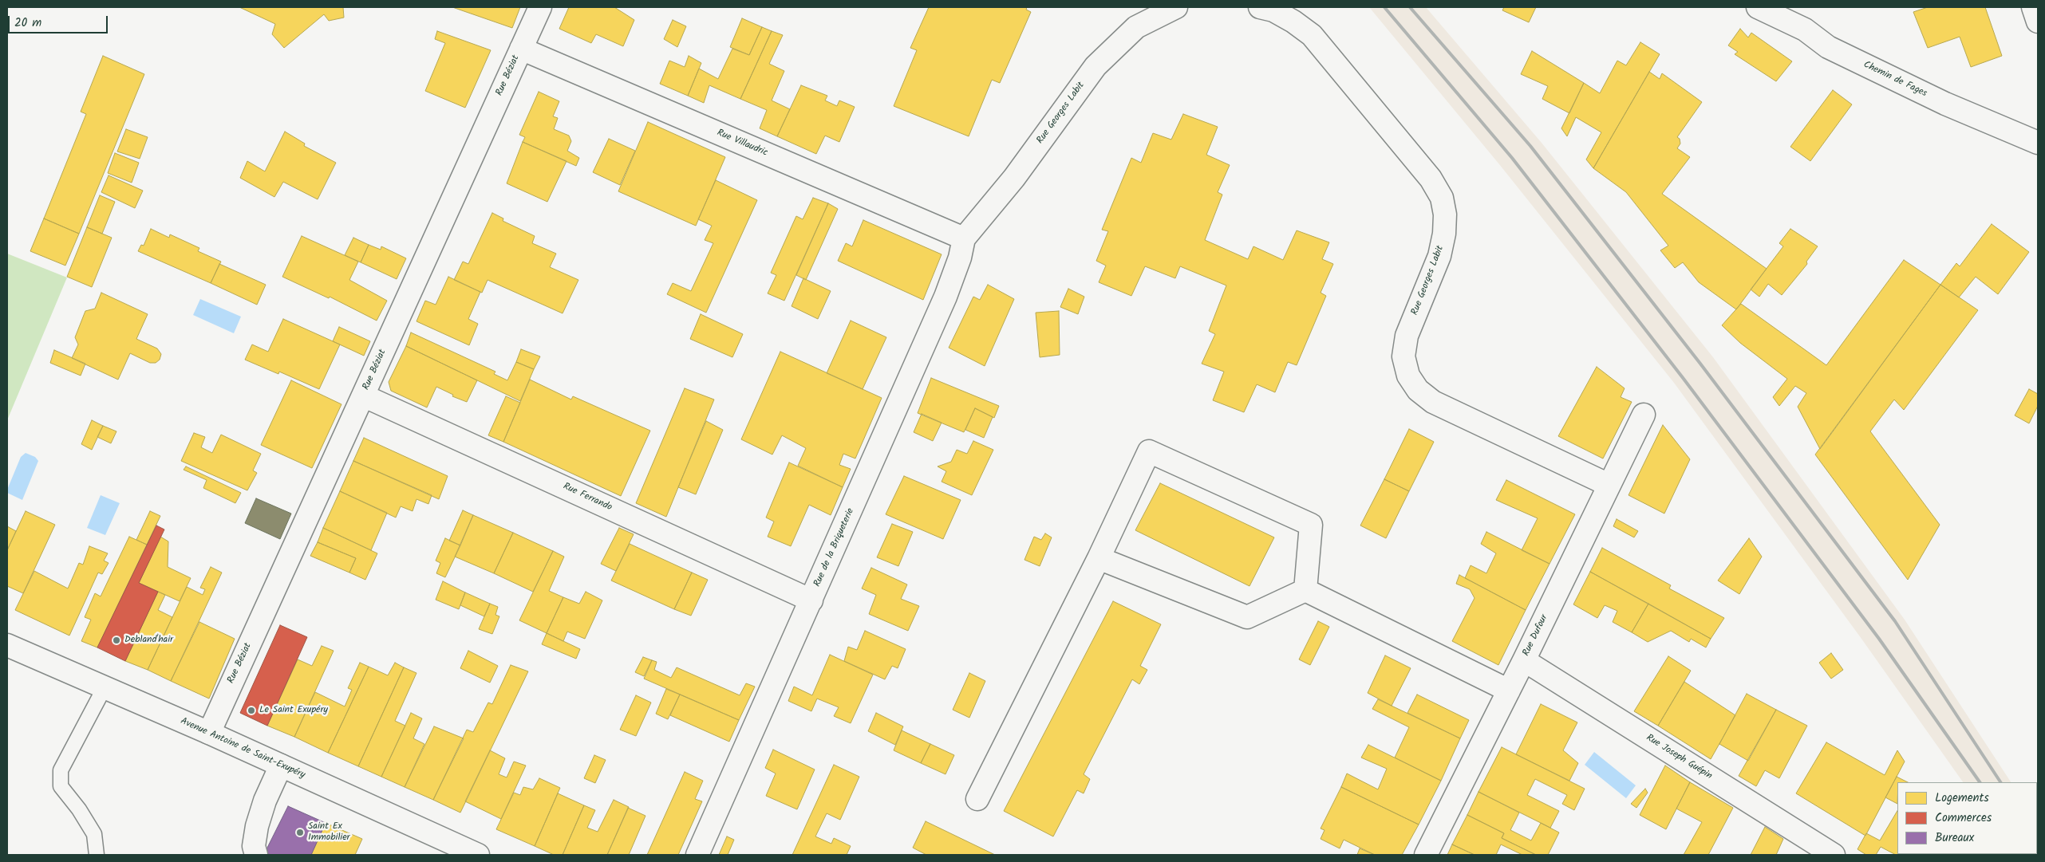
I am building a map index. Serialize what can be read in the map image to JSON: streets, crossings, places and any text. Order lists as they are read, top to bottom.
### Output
{
  "streets": {
    "street": [
      "Rue Béziat",
      "Chemin de Fages",
      "Rue Georges Labit",
      "Rue Villaudric",
      "Rue Ferrando",
      "Rue de la Briqueterie",
      "Rue Dufour",
      "Avenue Antoine de Saint-Exupéry",
      "Rue Joseph Guépin"
    ]
  },
  "crossings": [
    ["Rue Béziat", "Rue Villaudric"],
    ["Rue Béziat", "Rue Ferrando"],
    ["Rue Béziat", "Avenue Antoine de Saint-Exupéry"],
    ["Rue Georges Labit", "Rue Villaudric"],
    ["Rue Georges Labit", "Rue de la Briqueterie"],
    ["Rue Georges Labit", "Rue Dufour"],
    ["Rue Villaudric", "Rue de la Briqueterie"],
    ["Rue Ferrando", "Rue de la Briqueterie"],
    ["Rue Dufour", "Rue Joseph Guépin"]
  ],
  "places": ["Debland'hair", "Le Saint Exupéry", "Saint Ex Immobilier"],
  "legend": ["Logements", "Commerces", "Bureaux"],
  "scale_bar": "20 m"
}
